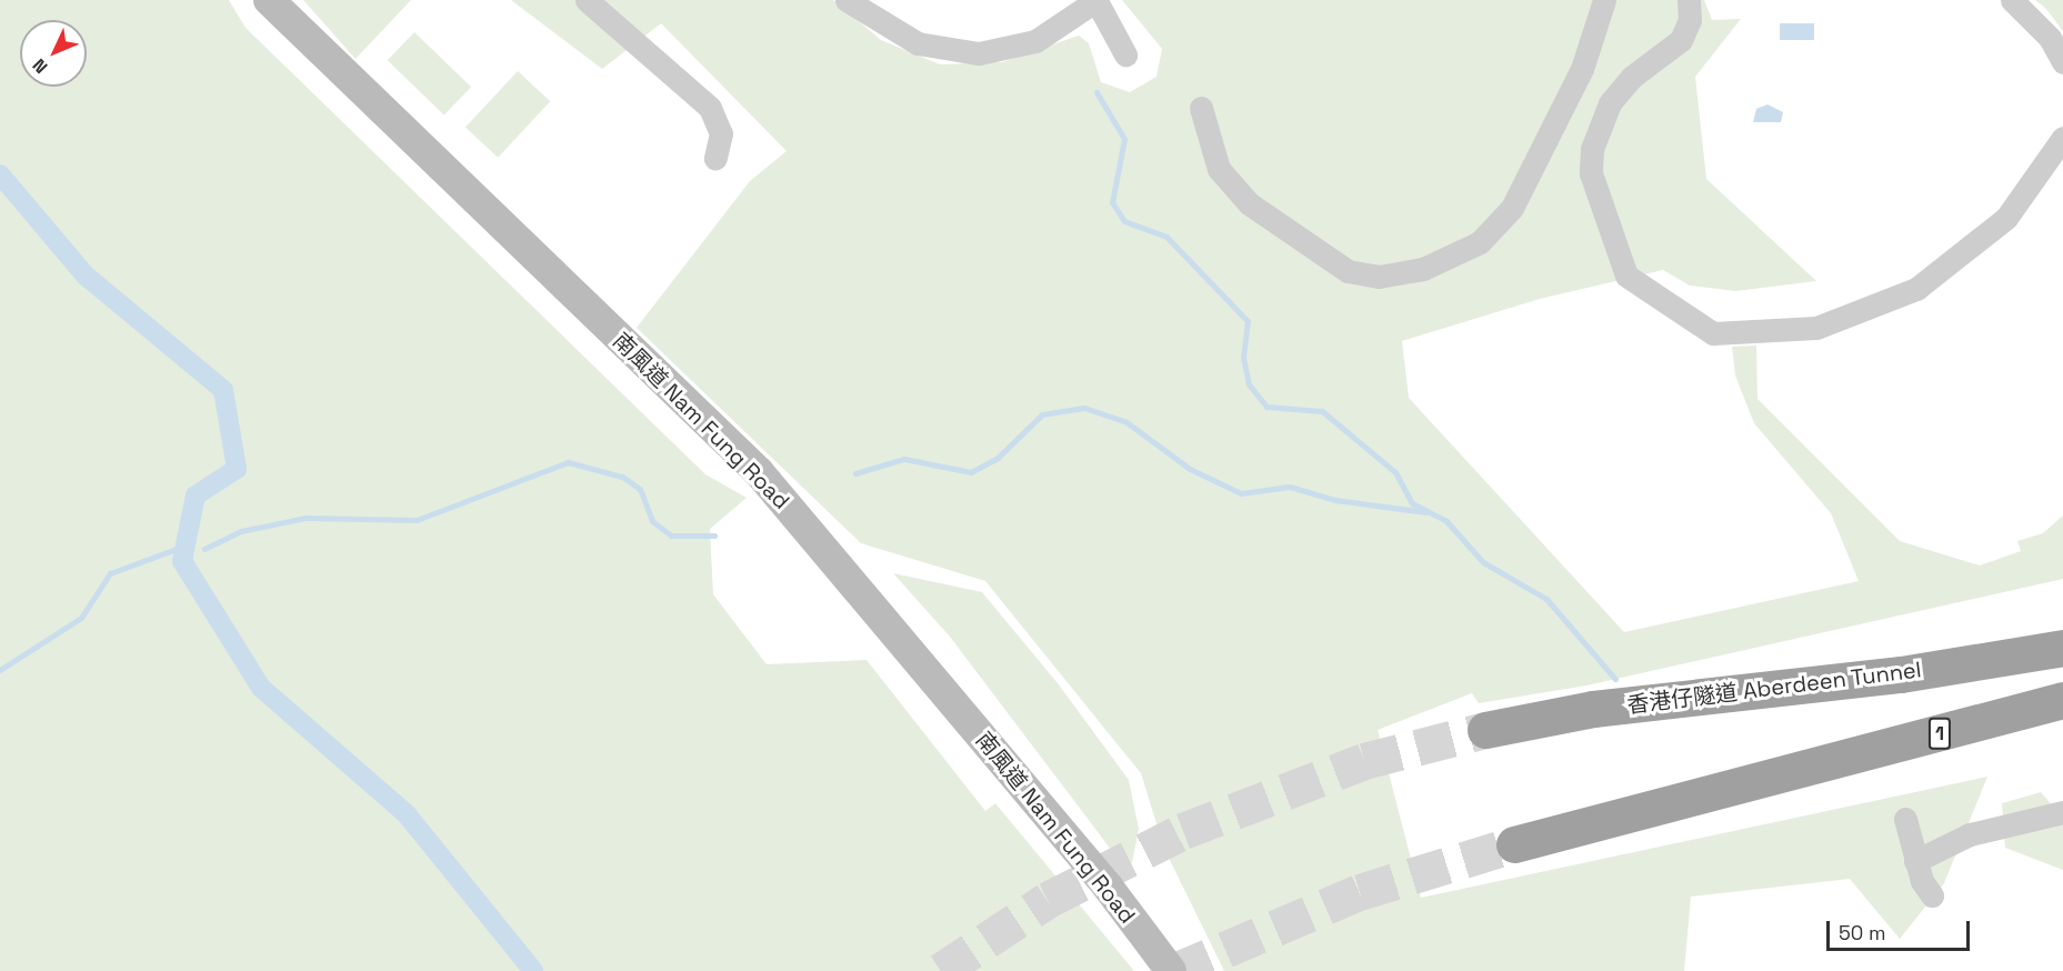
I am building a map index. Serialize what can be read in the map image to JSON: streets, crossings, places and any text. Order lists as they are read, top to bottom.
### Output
{
  "streets": {
    "highway": ["香港仔隧道 Aberdeen Tunnel", "1"],
    "main road": ["南風道 Nam Fung Road"]
  },
  "scale_bar": "50 m",
  "north": "bottom left"
}
